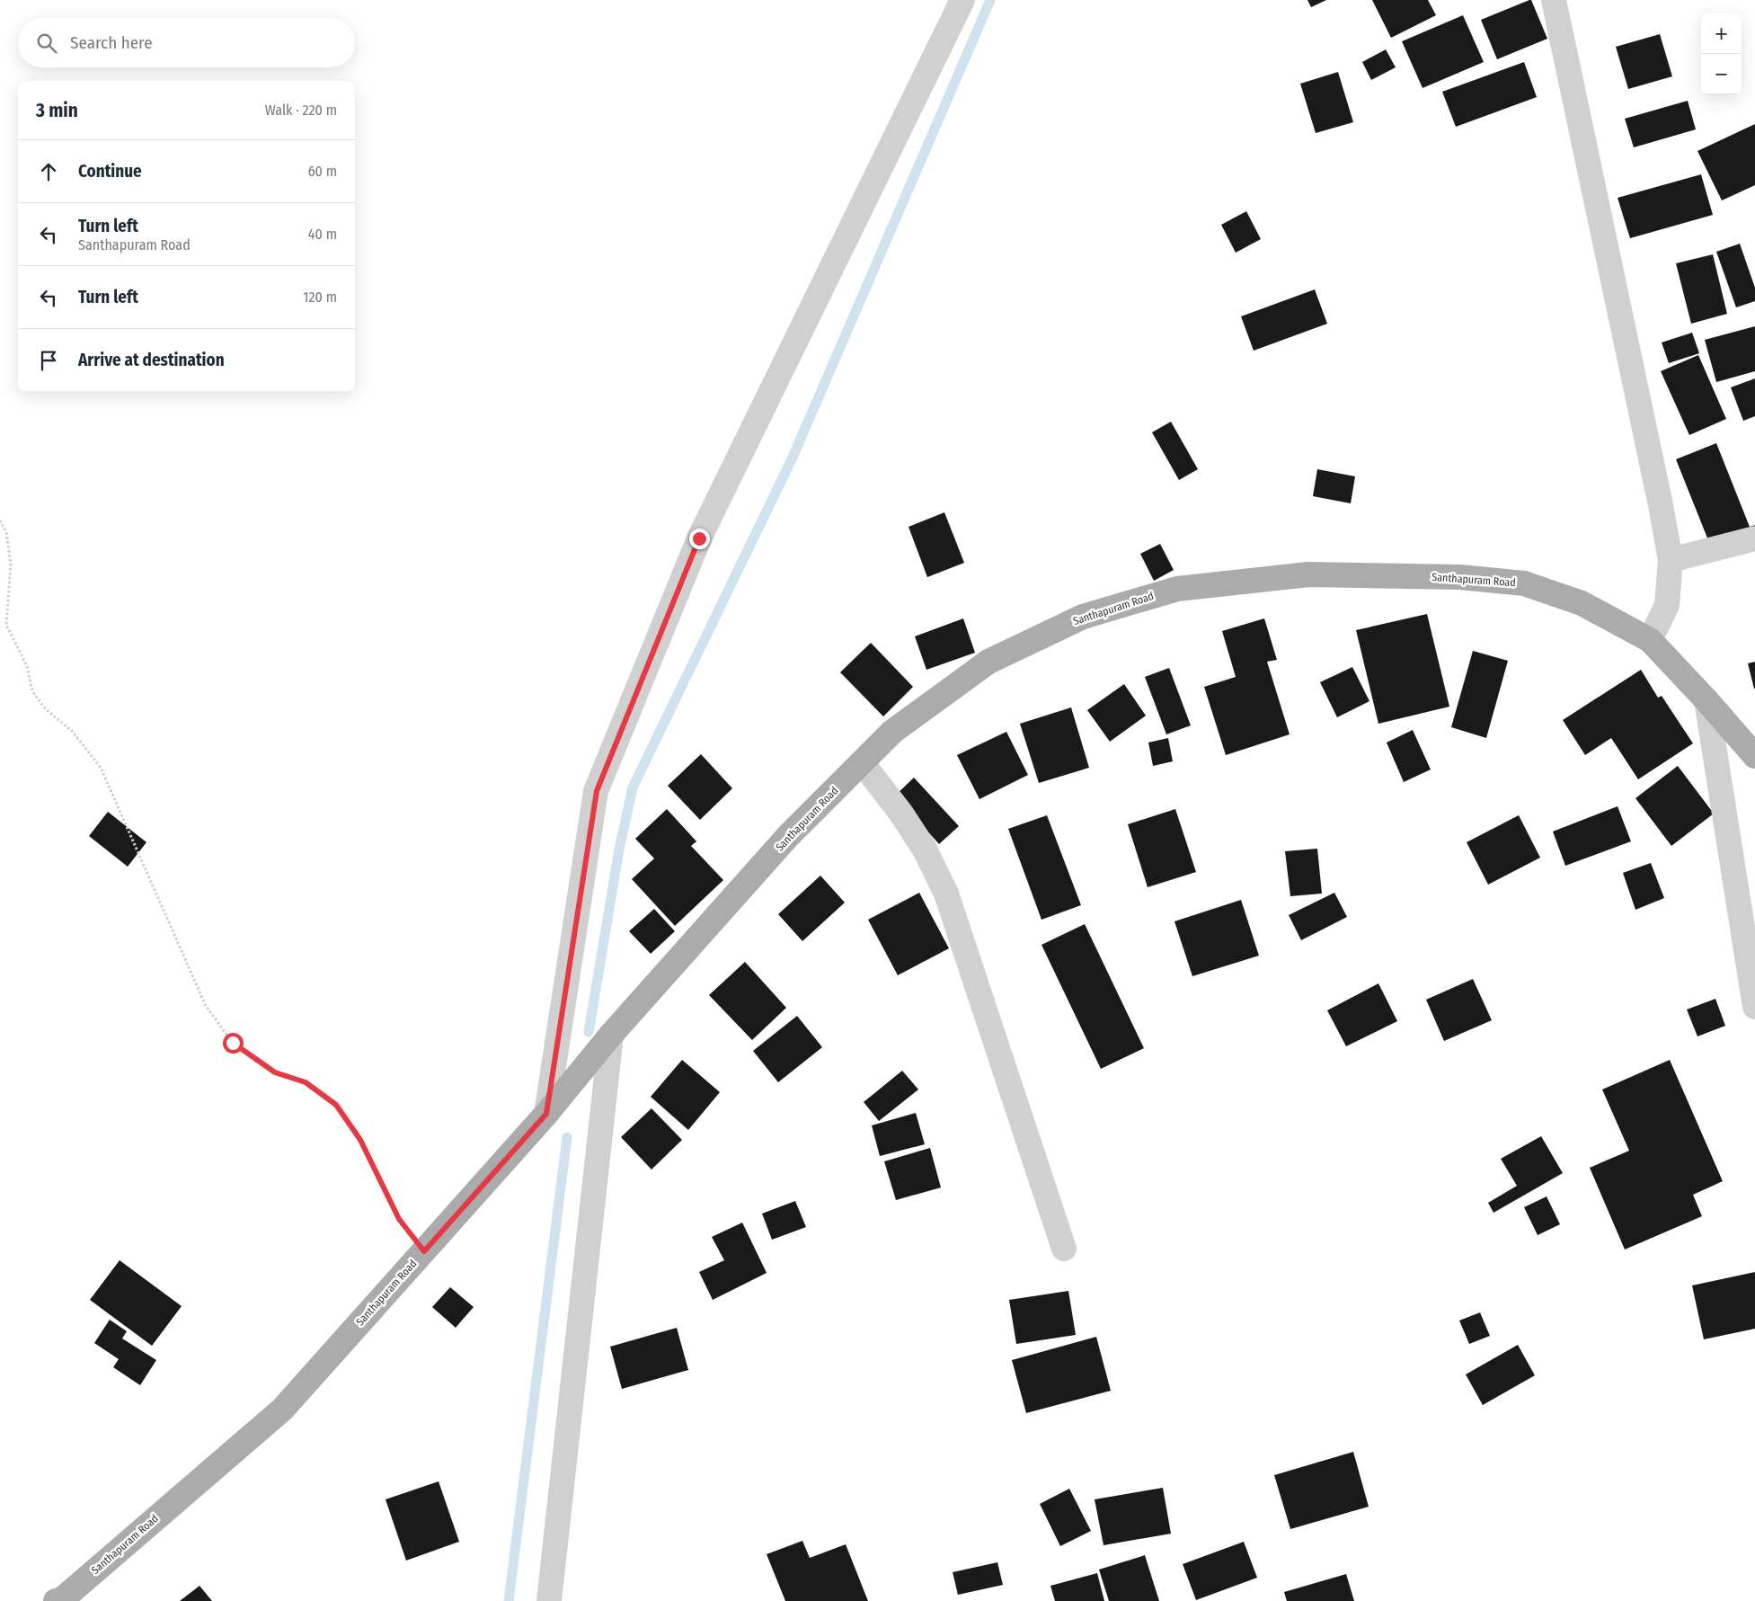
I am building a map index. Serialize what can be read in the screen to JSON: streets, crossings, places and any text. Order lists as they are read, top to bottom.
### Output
{
  "streets": {
    "main road": ["Santhapuram Road"]
  },
  "page": {
    "map_buttons": ["+", "−"],
    "search": "Search here",
    "heading": ["3 min", "Walk · 220 m"],
    "list": [
      ["Continue", "60 m"],
      ["Turn left", "Santhapuram Road", "40 m"],
      ["Turn left", "120 m"],
      "Arrive at destination"
    ]
  }
}
